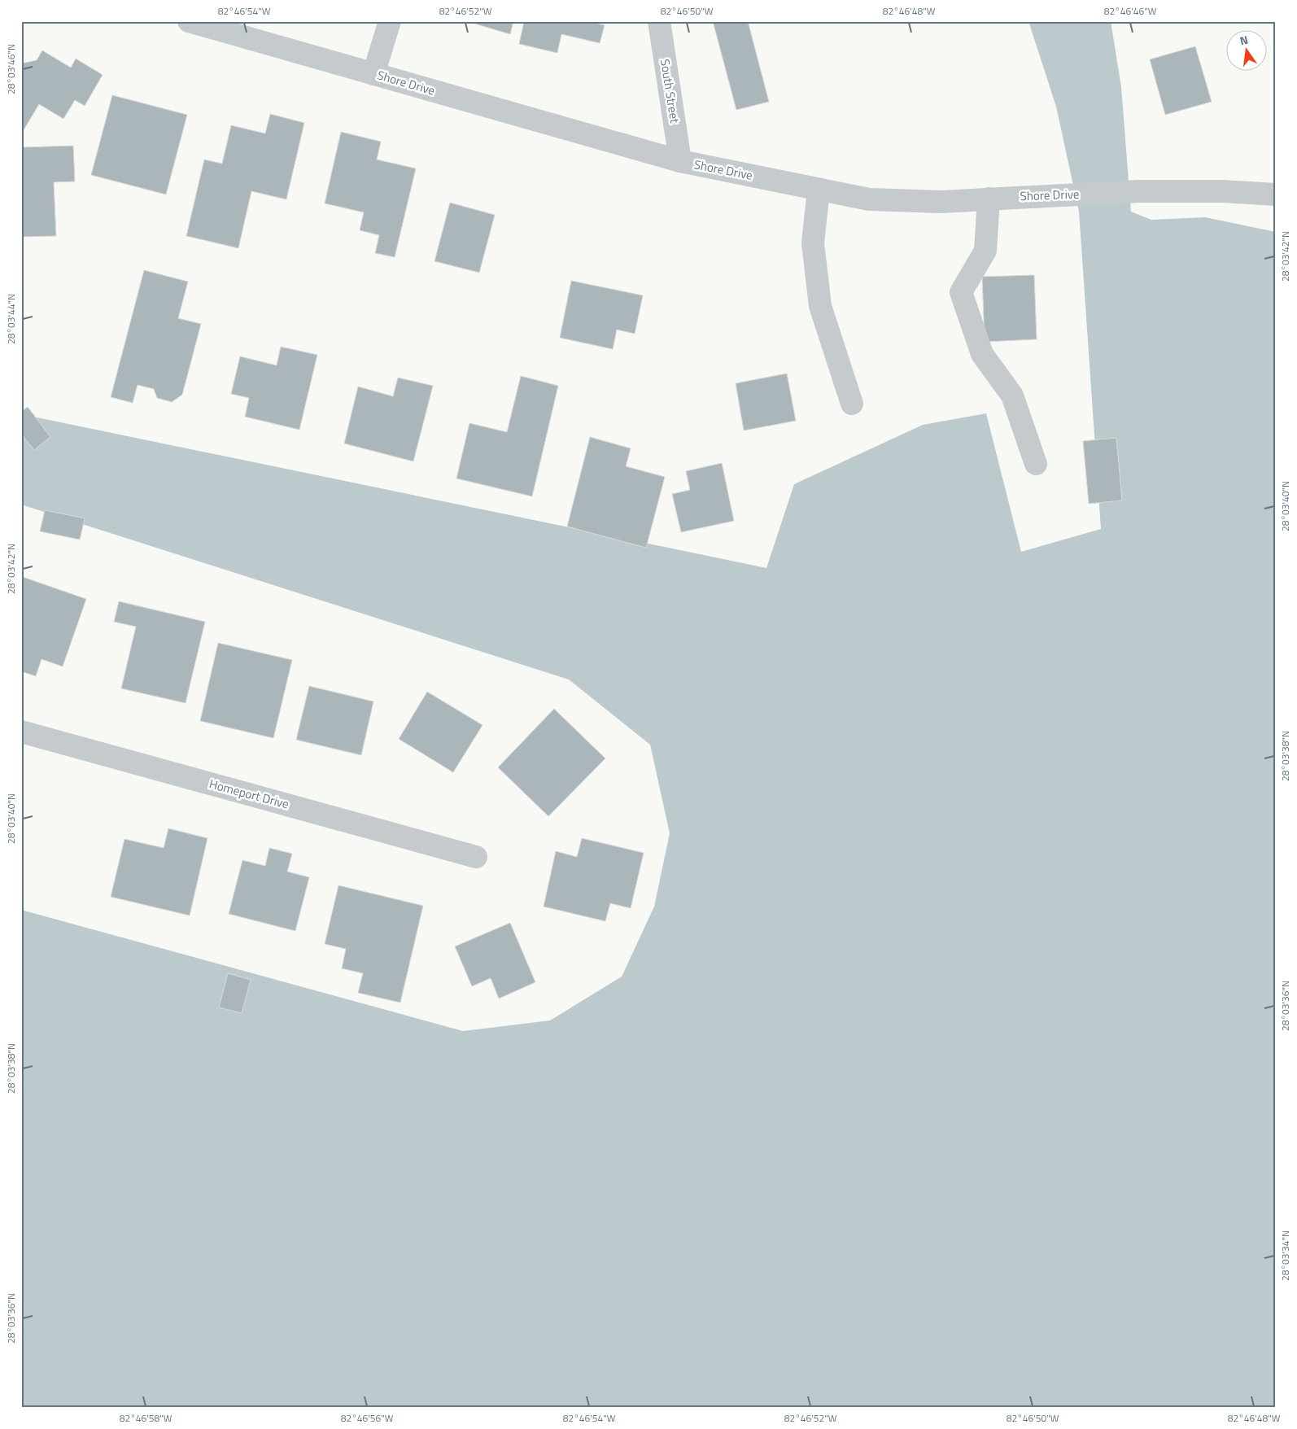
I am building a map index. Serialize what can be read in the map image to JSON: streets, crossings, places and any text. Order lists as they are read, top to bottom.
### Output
{
  "streets": {
    "street": ["Shore Drive", "South Street", "Homeport Drive"]
  },
  "crossings": [
    ["Shore Drive", "South Street"]
  ],
  "north": "top",
  "coordinates": [
    "82°46'54\"W",
    "82°46'52\"W",
    "82°46'50\"W",
    "82°46'48\"W",
    "82°46'46\"W",
    "28°03'46\"N",
    "28°03'42\"N",
    "28°03'44\"N",
    "28°03'40\"N",
    "28°03'38\"N",
    "28°03'36\"N",
    "28°03'34\"N",
    "82°46'58\"W",
    "82°46'56\"W"
  ]
}
